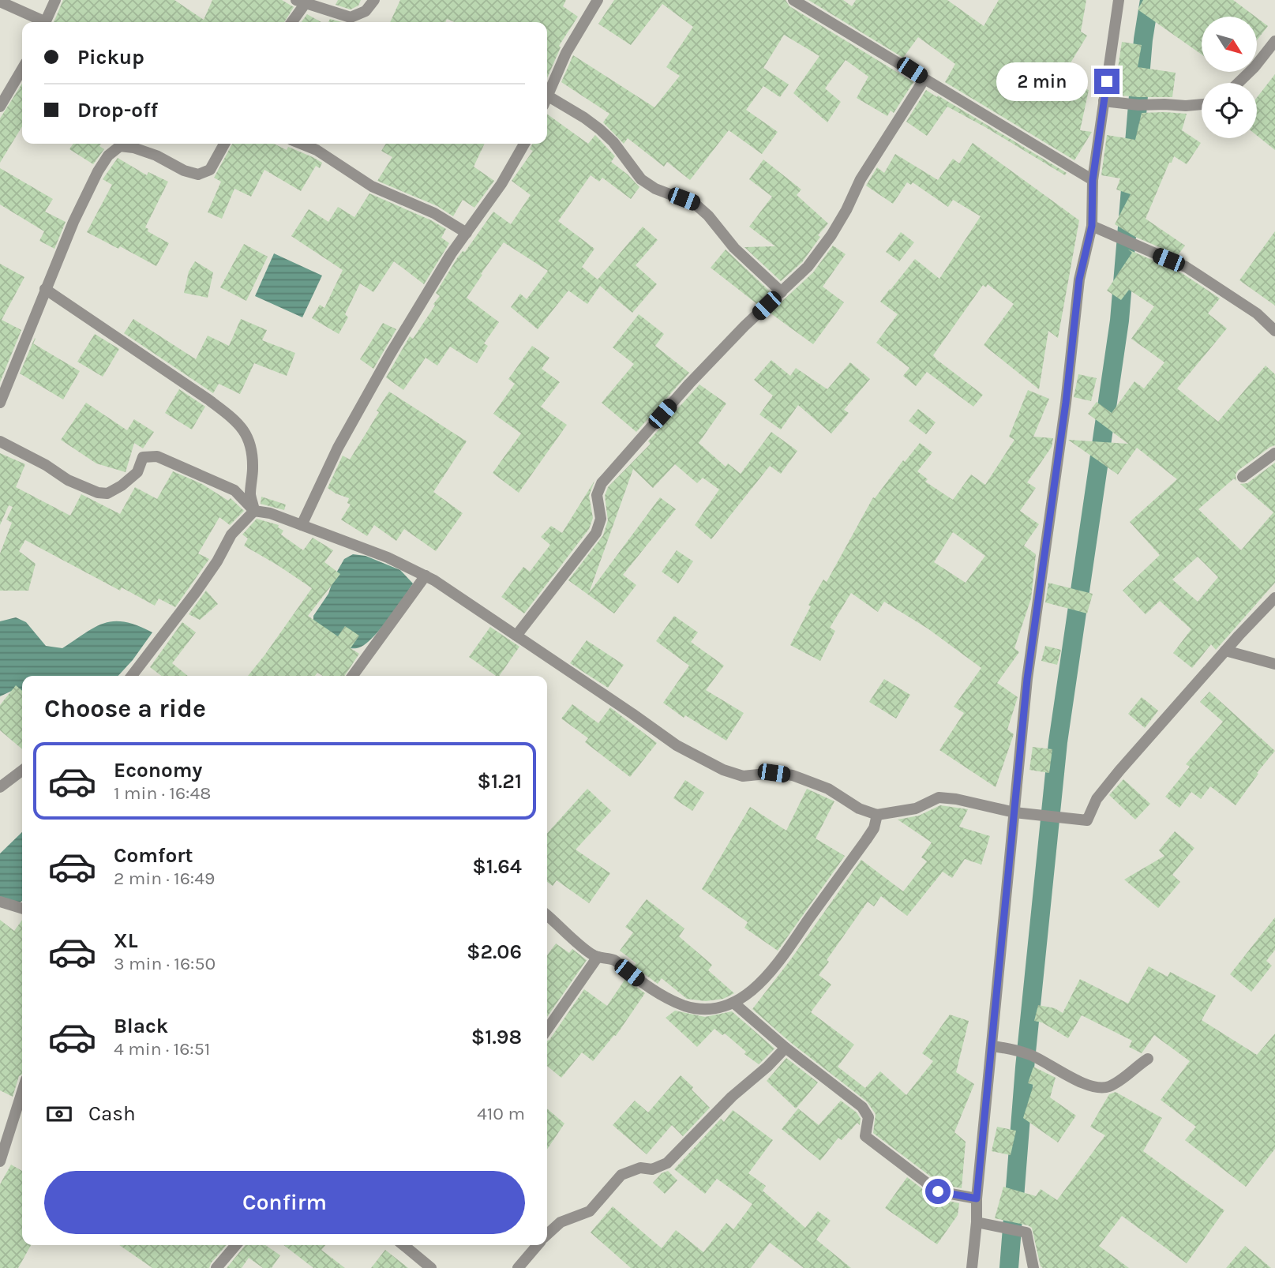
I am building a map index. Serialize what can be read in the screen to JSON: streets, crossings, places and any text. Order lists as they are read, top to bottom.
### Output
{
  "north": "bottom right",
  "page": {
    "banner": ["Pickup", "Drop-off"],
    "bubble": "2 min",
    "heading": "Choose a ride",
    "list": [
      {
        "name": "Economy",
        "note": "1 min · 16:48",
        "value": "$1.21"
      },
      {
        "name": "Comfort",
        "note": "2 min · 16:49",
        "value": "$1.64"
      },
      {
        "name": "XL",
        "note": "3 min · 16:50",
        "value": "$2.06"
      },
      {
        "name": "Black",
        "note": "4 min · 16:51",
        "value": "$1.98"
      }
    ],
    "pay": ["Cash", "410 m"],
    "buttons": "Confirm"
  }
}
